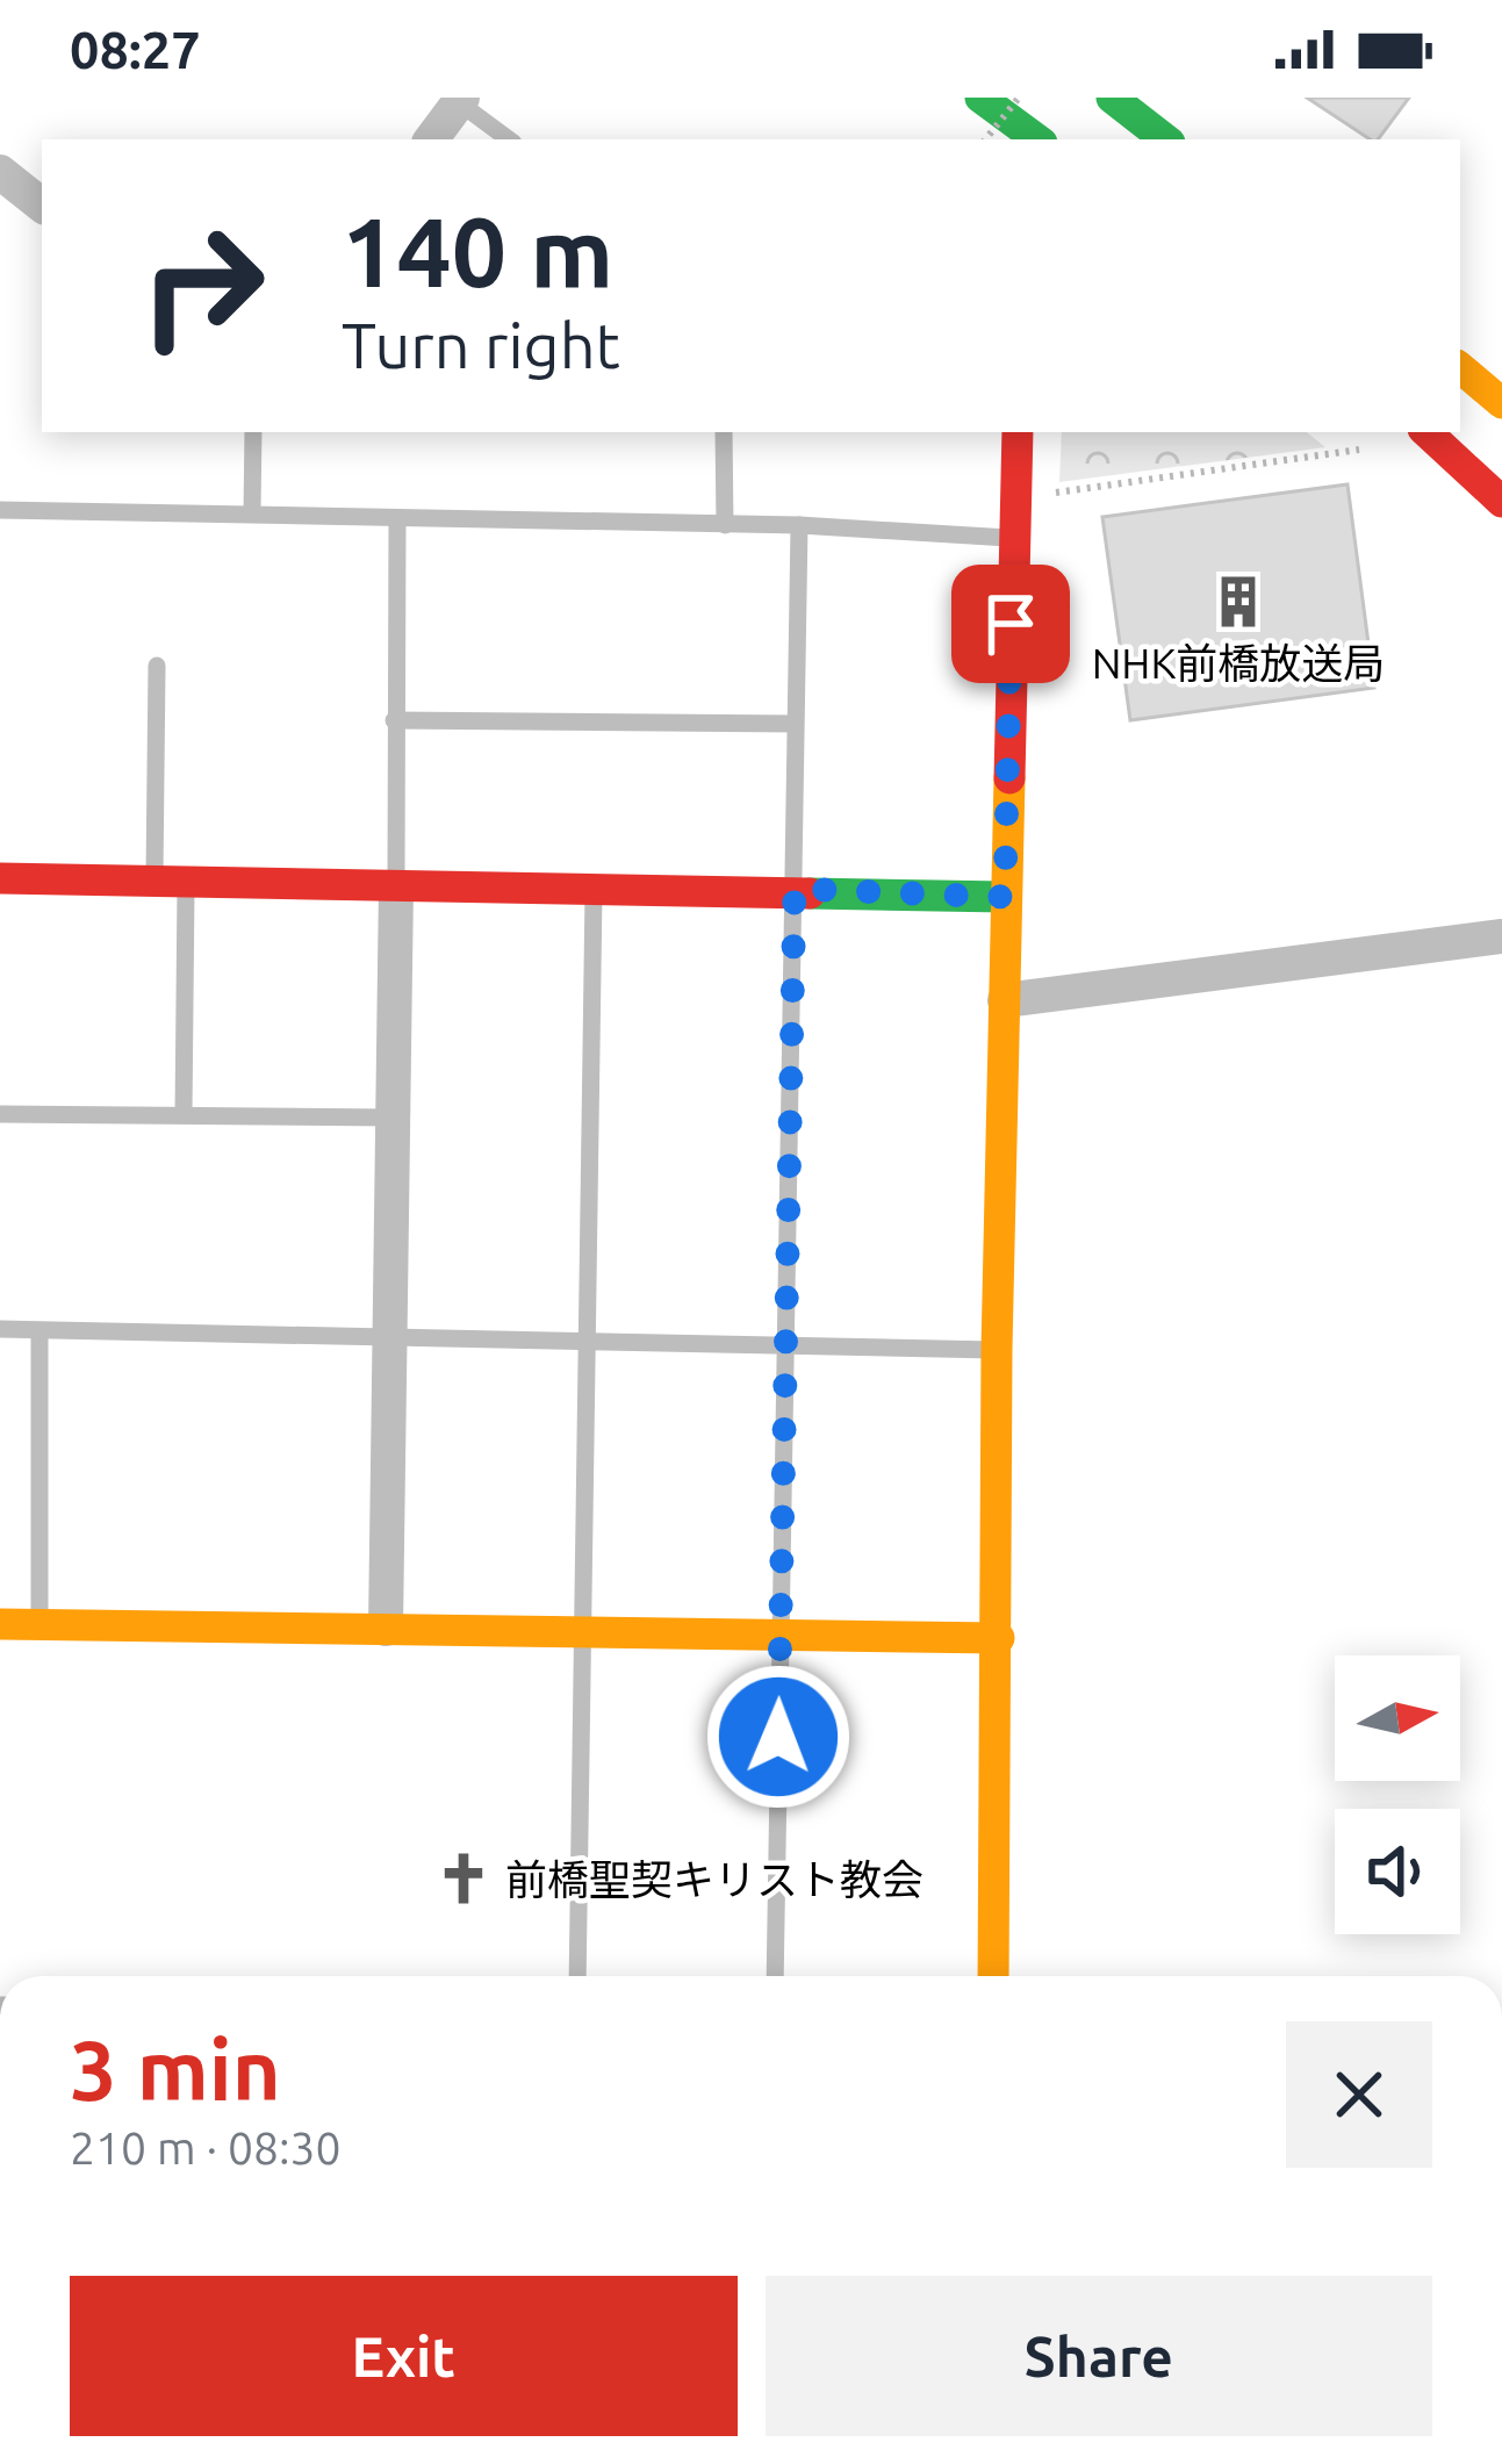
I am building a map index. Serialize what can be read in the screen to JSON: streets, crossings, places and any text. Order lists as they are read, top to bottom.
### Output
{
  "places": {
    "building": ["NHK前橋放送局"],
    "church": ["前橋聖契キリスト教会"]
  },
  "north": "right",
  "page": {
    "status": "08:27",
    "turn": ["140 m", "Turn right"],
    "heading": ["3 min", "210 m · 08:30"],
    "buttons": ["Exit", "Share"]
  }
}
